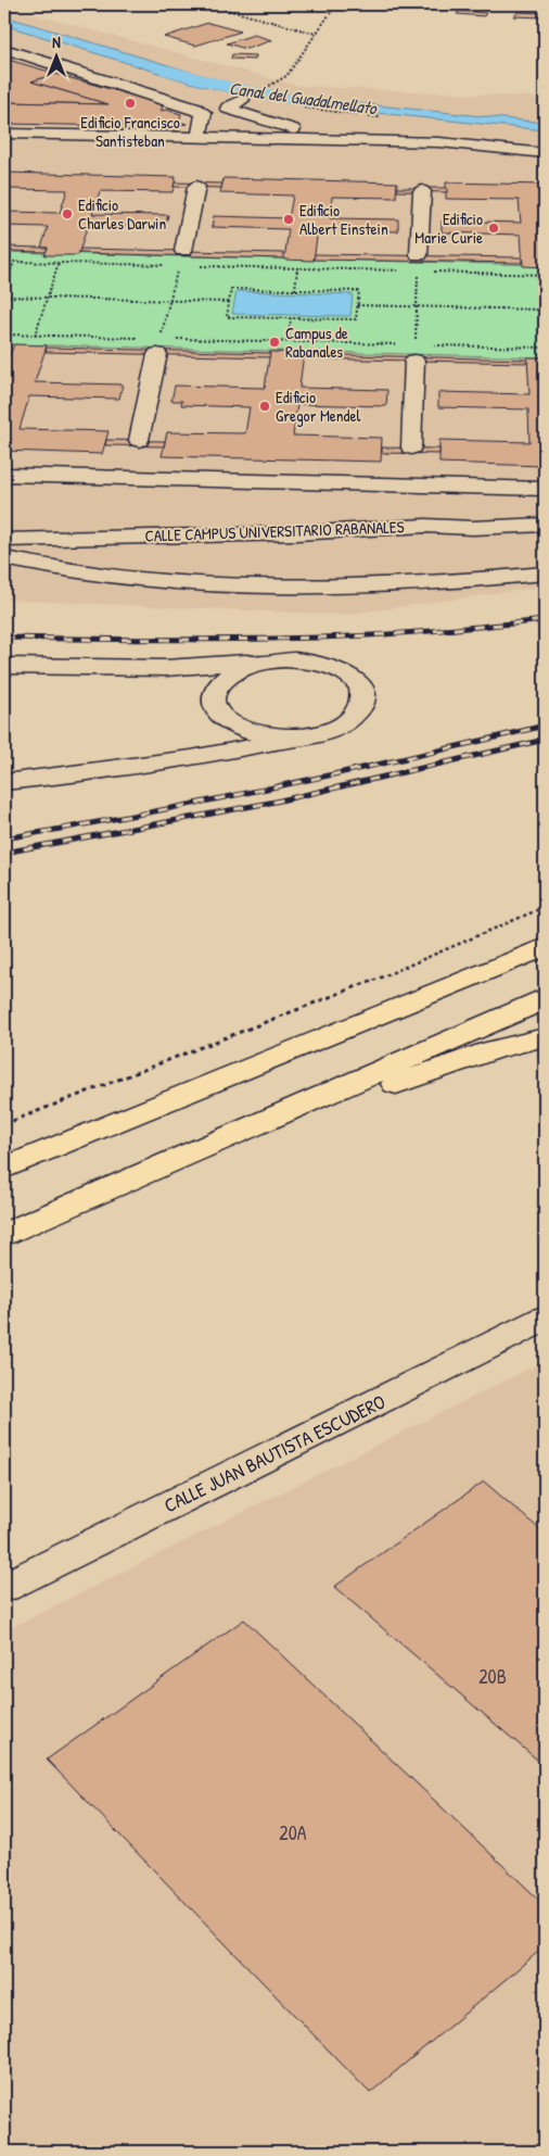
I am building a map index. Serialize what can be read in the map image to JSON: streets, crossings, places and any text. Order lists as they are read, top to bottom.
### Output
{
  "streets": {
    "street": ["CALLE CAMPUS UNIVERSITARIO RABANALES", "CALLE JUAN BAUTISTA ESCUDERO"]
  },
  "water": ["Canal del Guadalmellato"],
  "places": [
    "Edificio Francisco Santisteban",
    "Edificio Charles Darwin",
    "Edificio Albert Einstein",
    "Edificio Marie Curie",
    "Campus de Rabanales",
    "Edificio Gregor Mendel"
  ],
  "house_numbers": ["20B", "20A"],
  "north": "top"
}
